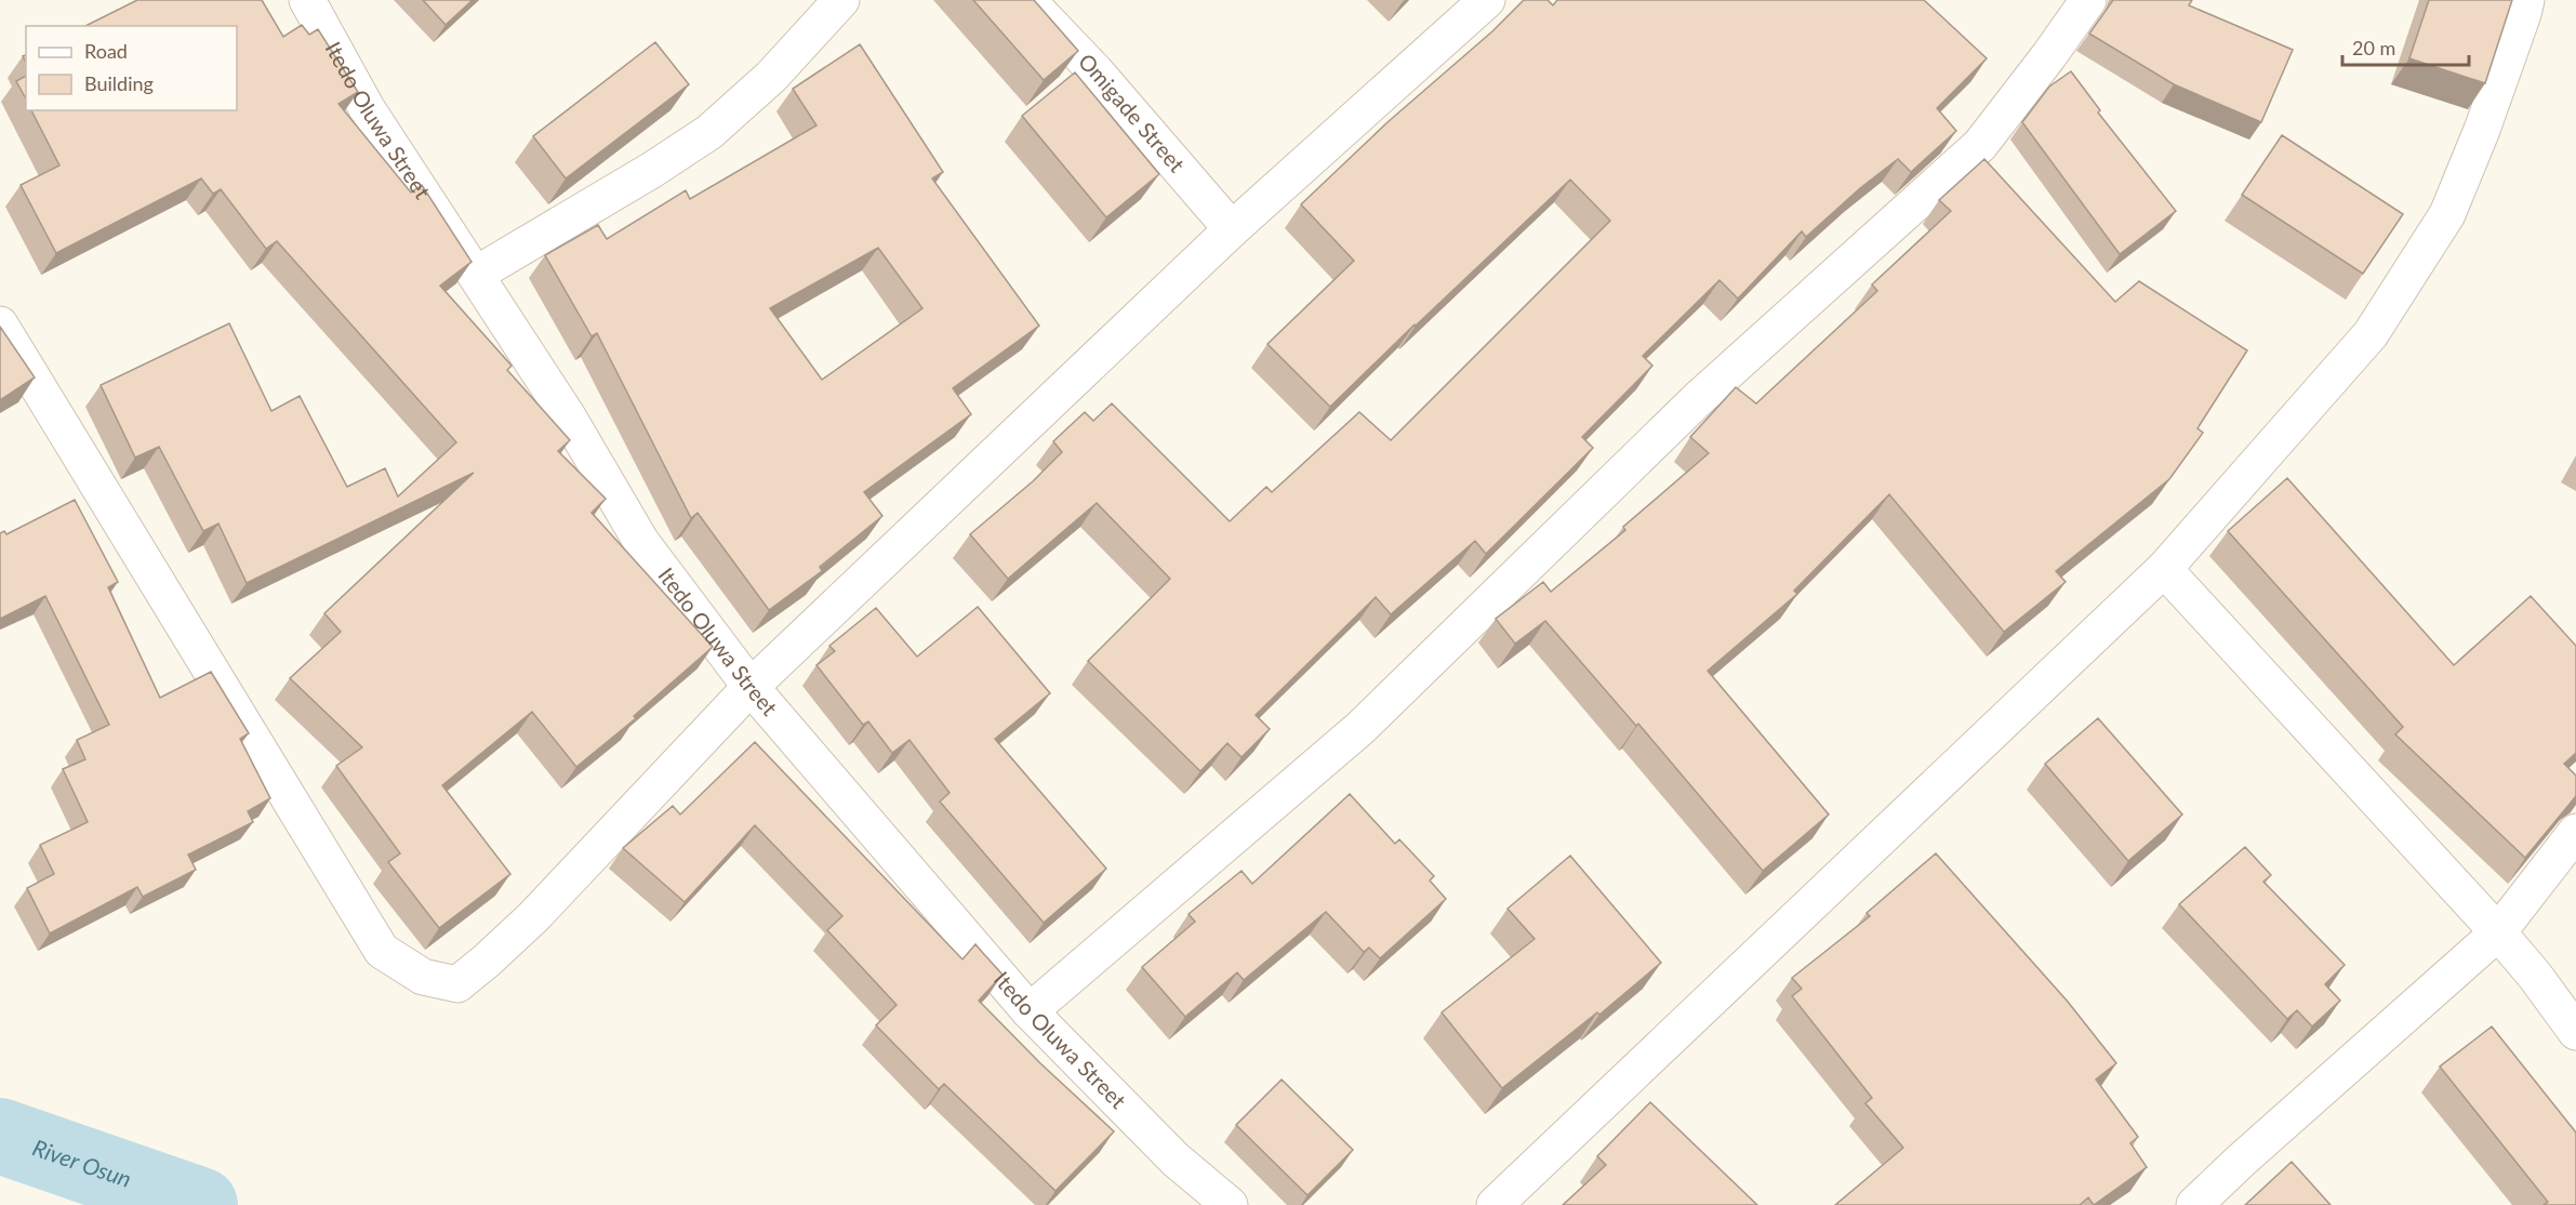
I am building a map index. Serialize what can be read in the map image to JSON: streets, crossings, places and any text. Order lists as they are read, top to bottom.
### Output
{
  "streets": {
    "street": ["Omigade Street", "Itedo Oluwa Street"]
  },
  "water": ["River Osun"],
  "legend": ["Road", "Building"],
  "scale_bar": "20 m"
}
